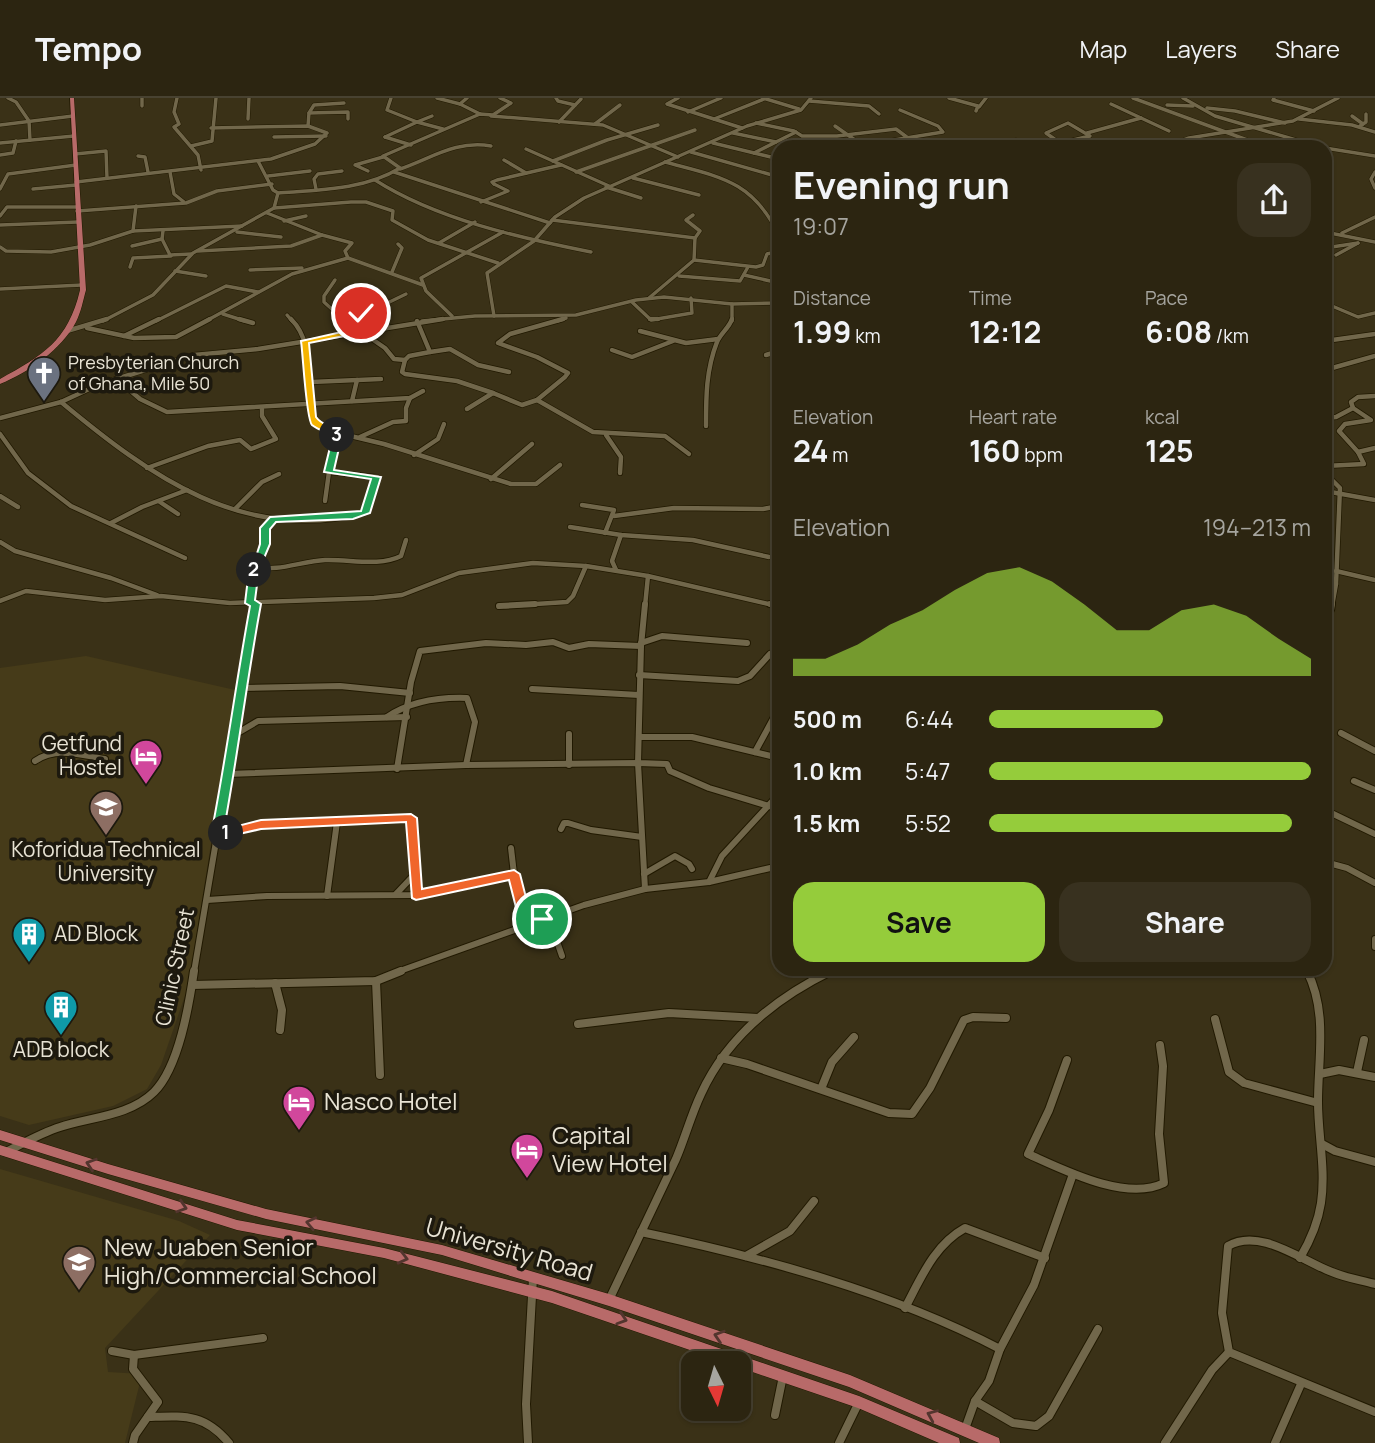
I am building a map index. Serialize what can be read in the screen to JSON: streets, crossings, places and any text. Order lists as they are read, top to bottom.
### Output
{
  "streets": {
    "highway": ["University Road"],
    "street": ["Clinic Street"]
  },
  "crossings": [
    ["Clinic Street", "University Road"]
  ],
  "places": {
    "church": ["Presbyterian Church of Ghana, Mile 50"],
    "hotel": ["Getfund Hostel", "Nasco Hotel", "Capital View Hotel"],
    "school or university": ["Koforidua Technical University", "New Juaben Senior High/Commercial School"],
    "building": ["AD Block", "ADB block"]
  },
  "north": "bottom",
  "page": {
    "header": "Tempo",
    "nav": ["Map", "Layers", "Share"],
    "heading": ["Evening run", "19:07"],
    "stats": [
      ["Distance", "1.99 km"],
      ["Time", "12:12"],
      ["Pace", "6:08 /km"],
      ["Elevation", "24 m"],
      ["Heart rate", "160 bpm"],
      ["kcal", "125"]
    ],
    "pins": ["3", "2", "1"],
    "chart": ["Elevation", "194–213 m"],
    "list": [
      {
        "name": "500 m",
        "note": "6:44"
      },
      {
        "name": "1.0 km",
        "note": "5:47"
      },
      {
        "name": "1.5 km",
        "note": "5:52"
      }
    ],
    "buttons": ["Save", "Share"]
  }
}
